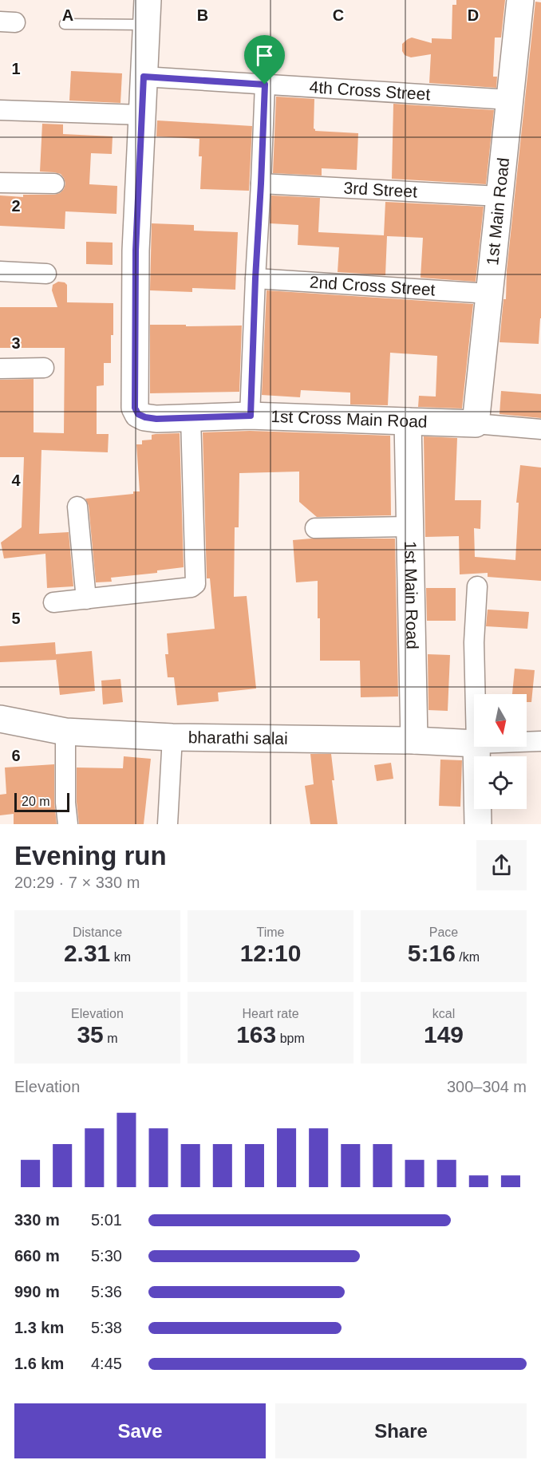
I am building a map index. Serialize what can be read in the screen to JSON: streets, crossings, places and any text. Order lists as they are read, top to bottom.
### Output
{
  "streets": {
    "street": [
      "4th Cross Street",
      "3rd Street",
      "1st Main Road",
      "2nd Cross Street",
      "1st Cross Main Road",
      "bharathi salai"
    ]
  },
  "crossings": [
    ["4th Cross Street", "1st Main Road"],
    ["3rd Street", "1st Main Road"],
    ["1st Main Road", "2nd Cross Street"],
    ["1st Main Road", "1st Cross Main Road"],
    ["1st Main Road", "bharathi salai"]
  ],
  "scale_bar": "20 m",
  "north": "bottom",
  "page": {
    "scale": "20 m",
    "heading": ["Evening run", "20:29 · 7 × 330 m"],
    "stats": [
      ["Distance", "2.31 km"],
      ["Time", "12:10"],
      ["Pace", "5:16 /km"],
      ["Elevation", "35 m"],
      ["Heart rate", "163 bpm"],
      ["kcal", "149"]
    ],
    "chart": ["Elevation", "300–304 m"],
    "list": [
      {
        "name": "330 m",
        "note": "5:01"
      },
      {
        "name": "660 m",
        "note": "5:30"
      },
      {
        "name": "990 m",
        "note": "5:36"
      },
      {
        "name": "1.3 km",
        "note": "5:38"
      },
      {
        "name": "1.6 km",
        "note": "4:45"
      }
    ],
    "buttons": ["Save", "Share"]
  },
  "grid": {
    "columns": [
      "A",
      "B",
      "C",
      "D"
    ],
    "rows": [
      "1",
      "2",
      "3",
      "4",
      "5",
      "6"
    ]
  }
}
